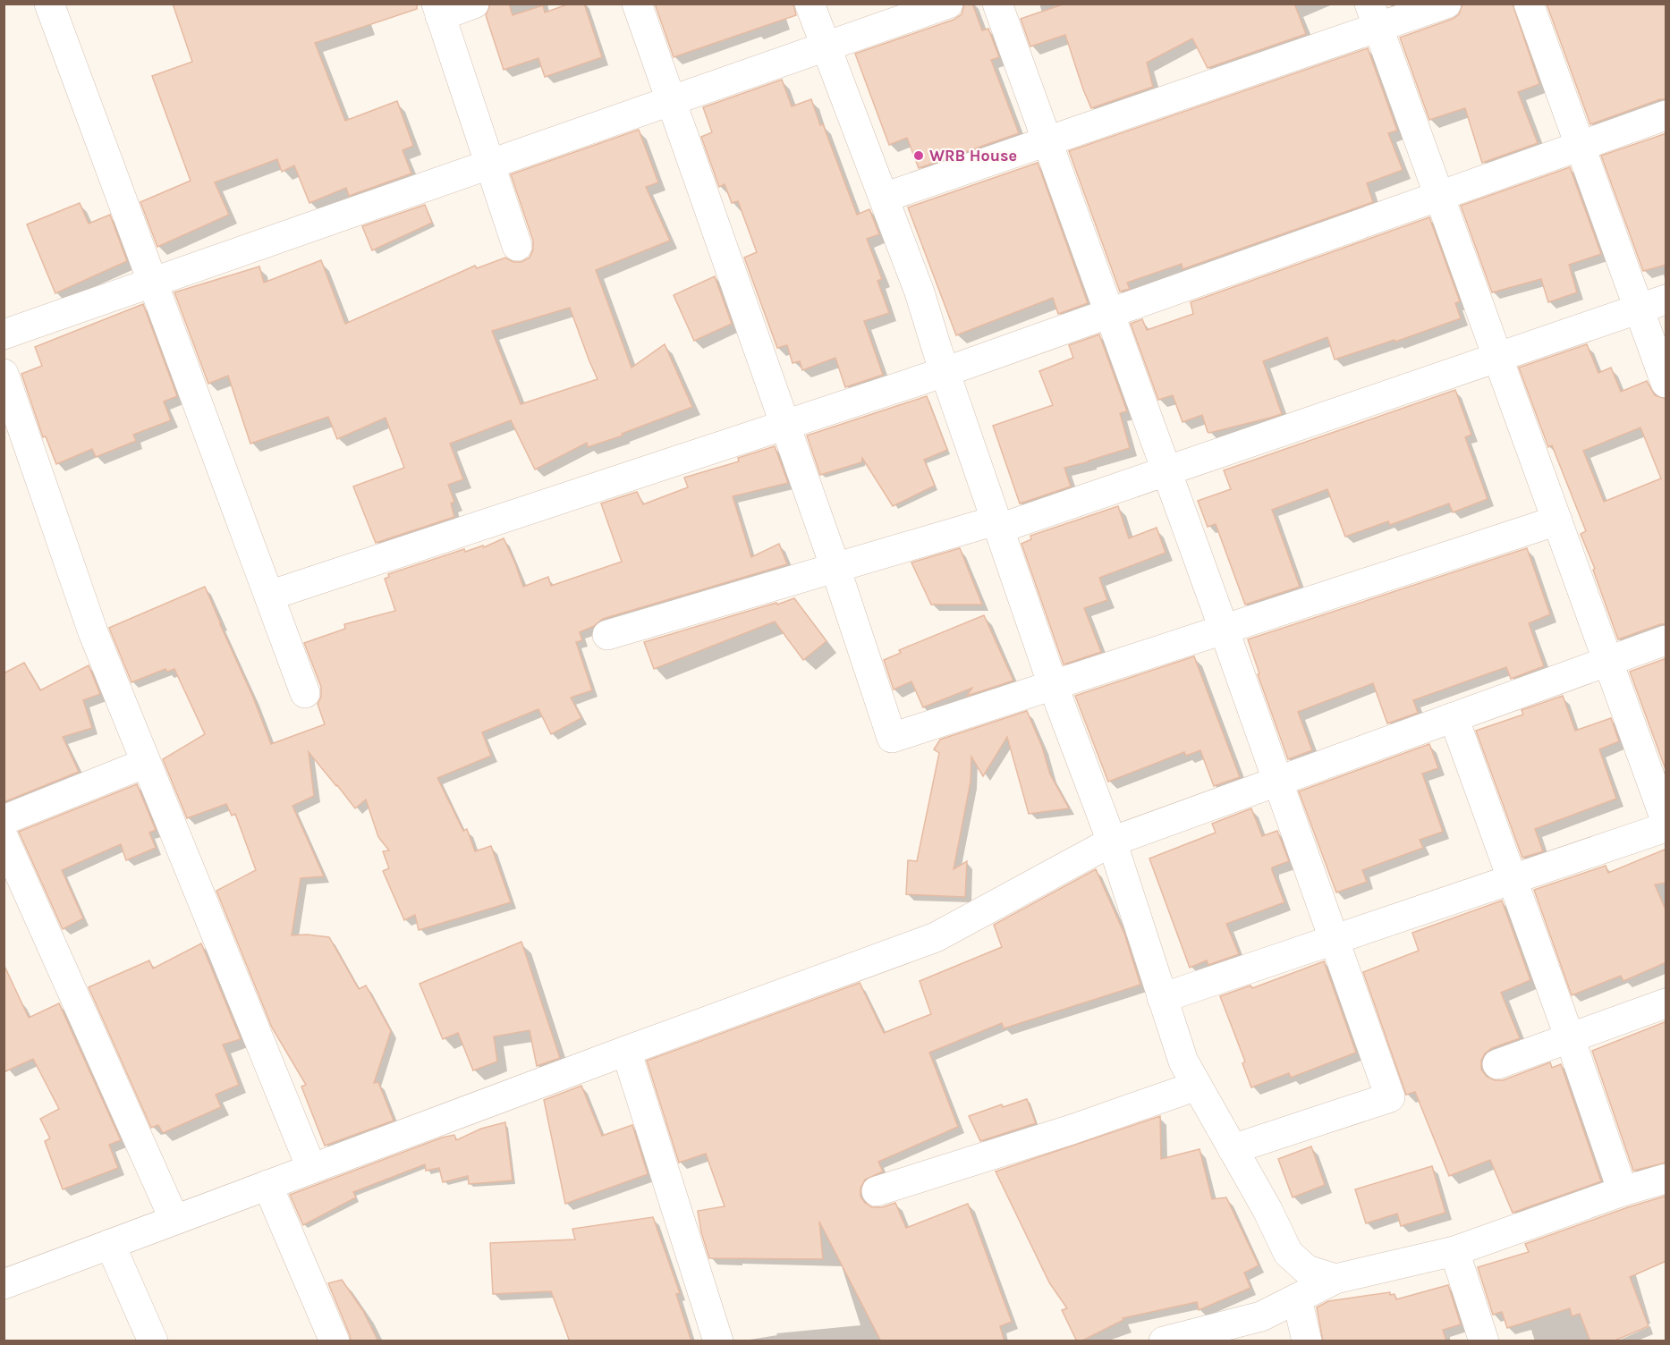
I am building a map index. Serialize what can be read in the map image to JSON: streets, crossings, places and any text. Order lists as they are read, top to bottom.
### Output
{
  "places": ["WRB House"]
}
